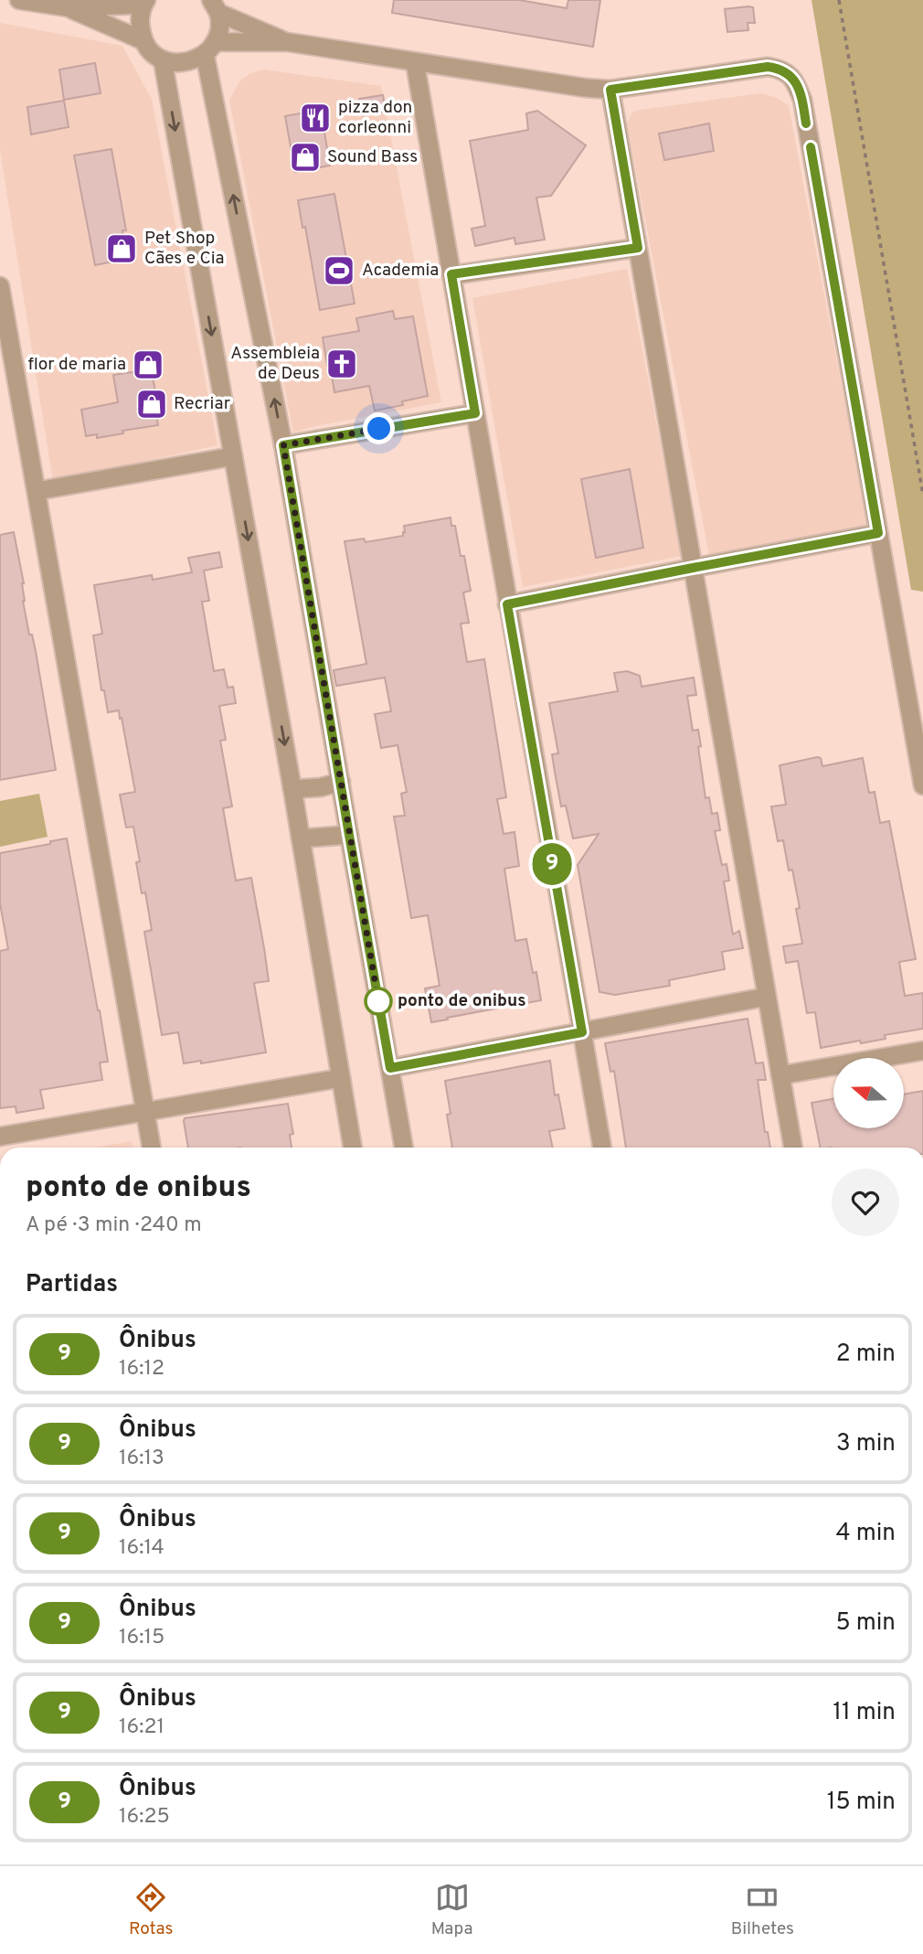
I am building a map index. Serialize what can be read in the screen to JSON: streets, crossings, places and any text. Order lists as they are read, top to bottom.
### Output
{
  "places": {
    "restaurant": ["pizza don corleonni"],
    "shop": [
      "Sound Bass",
      "Pet Shop Cães e Cia",
      "flor de maria",
      "Recriar"
    ],
    "sports": ["Academia"],
    "church": ["Assembleia de Deus"],
    "other": ["ponto de onibus"]
  },
  "lines": ["bus line 9"],
  "north": "left",
  "page": {
    "on_map": "9",
    "heading": [
      ["ponto de onibus", "A pé · 3 min · 240 m"],
      "Partidas"
    ],
    "list": [
      {
        "mark": "9",
        "name": "Ônibus",
        "note": "16:12",
        "value": "2 min"
      },
      {
        "mark": "9",
        "name": "Ônibus",
        "note": "16:13",
        "value": "3 min"
      },
      {
        "mark": "9",
        "name": "Ônibus",
        "note": "16:14",
        "value": "4 min"
      },
      {
        "mark": "9",
        "name": "Ônibus",
        "note": "16:15",
        "value": "5 min"
      },
      {
        "mark": "9",
        "name": "Ônibus",
        "note": "16:21",
        "value": "11 min"
      },
      {
        "mark": "9",
        "name": "Ônibus",
        "note": "16:25",
        "value": "15 min"
      }
    ],
    "tabs": ["Rotas", "Mapa", "Bilhetes"]
  }
}
